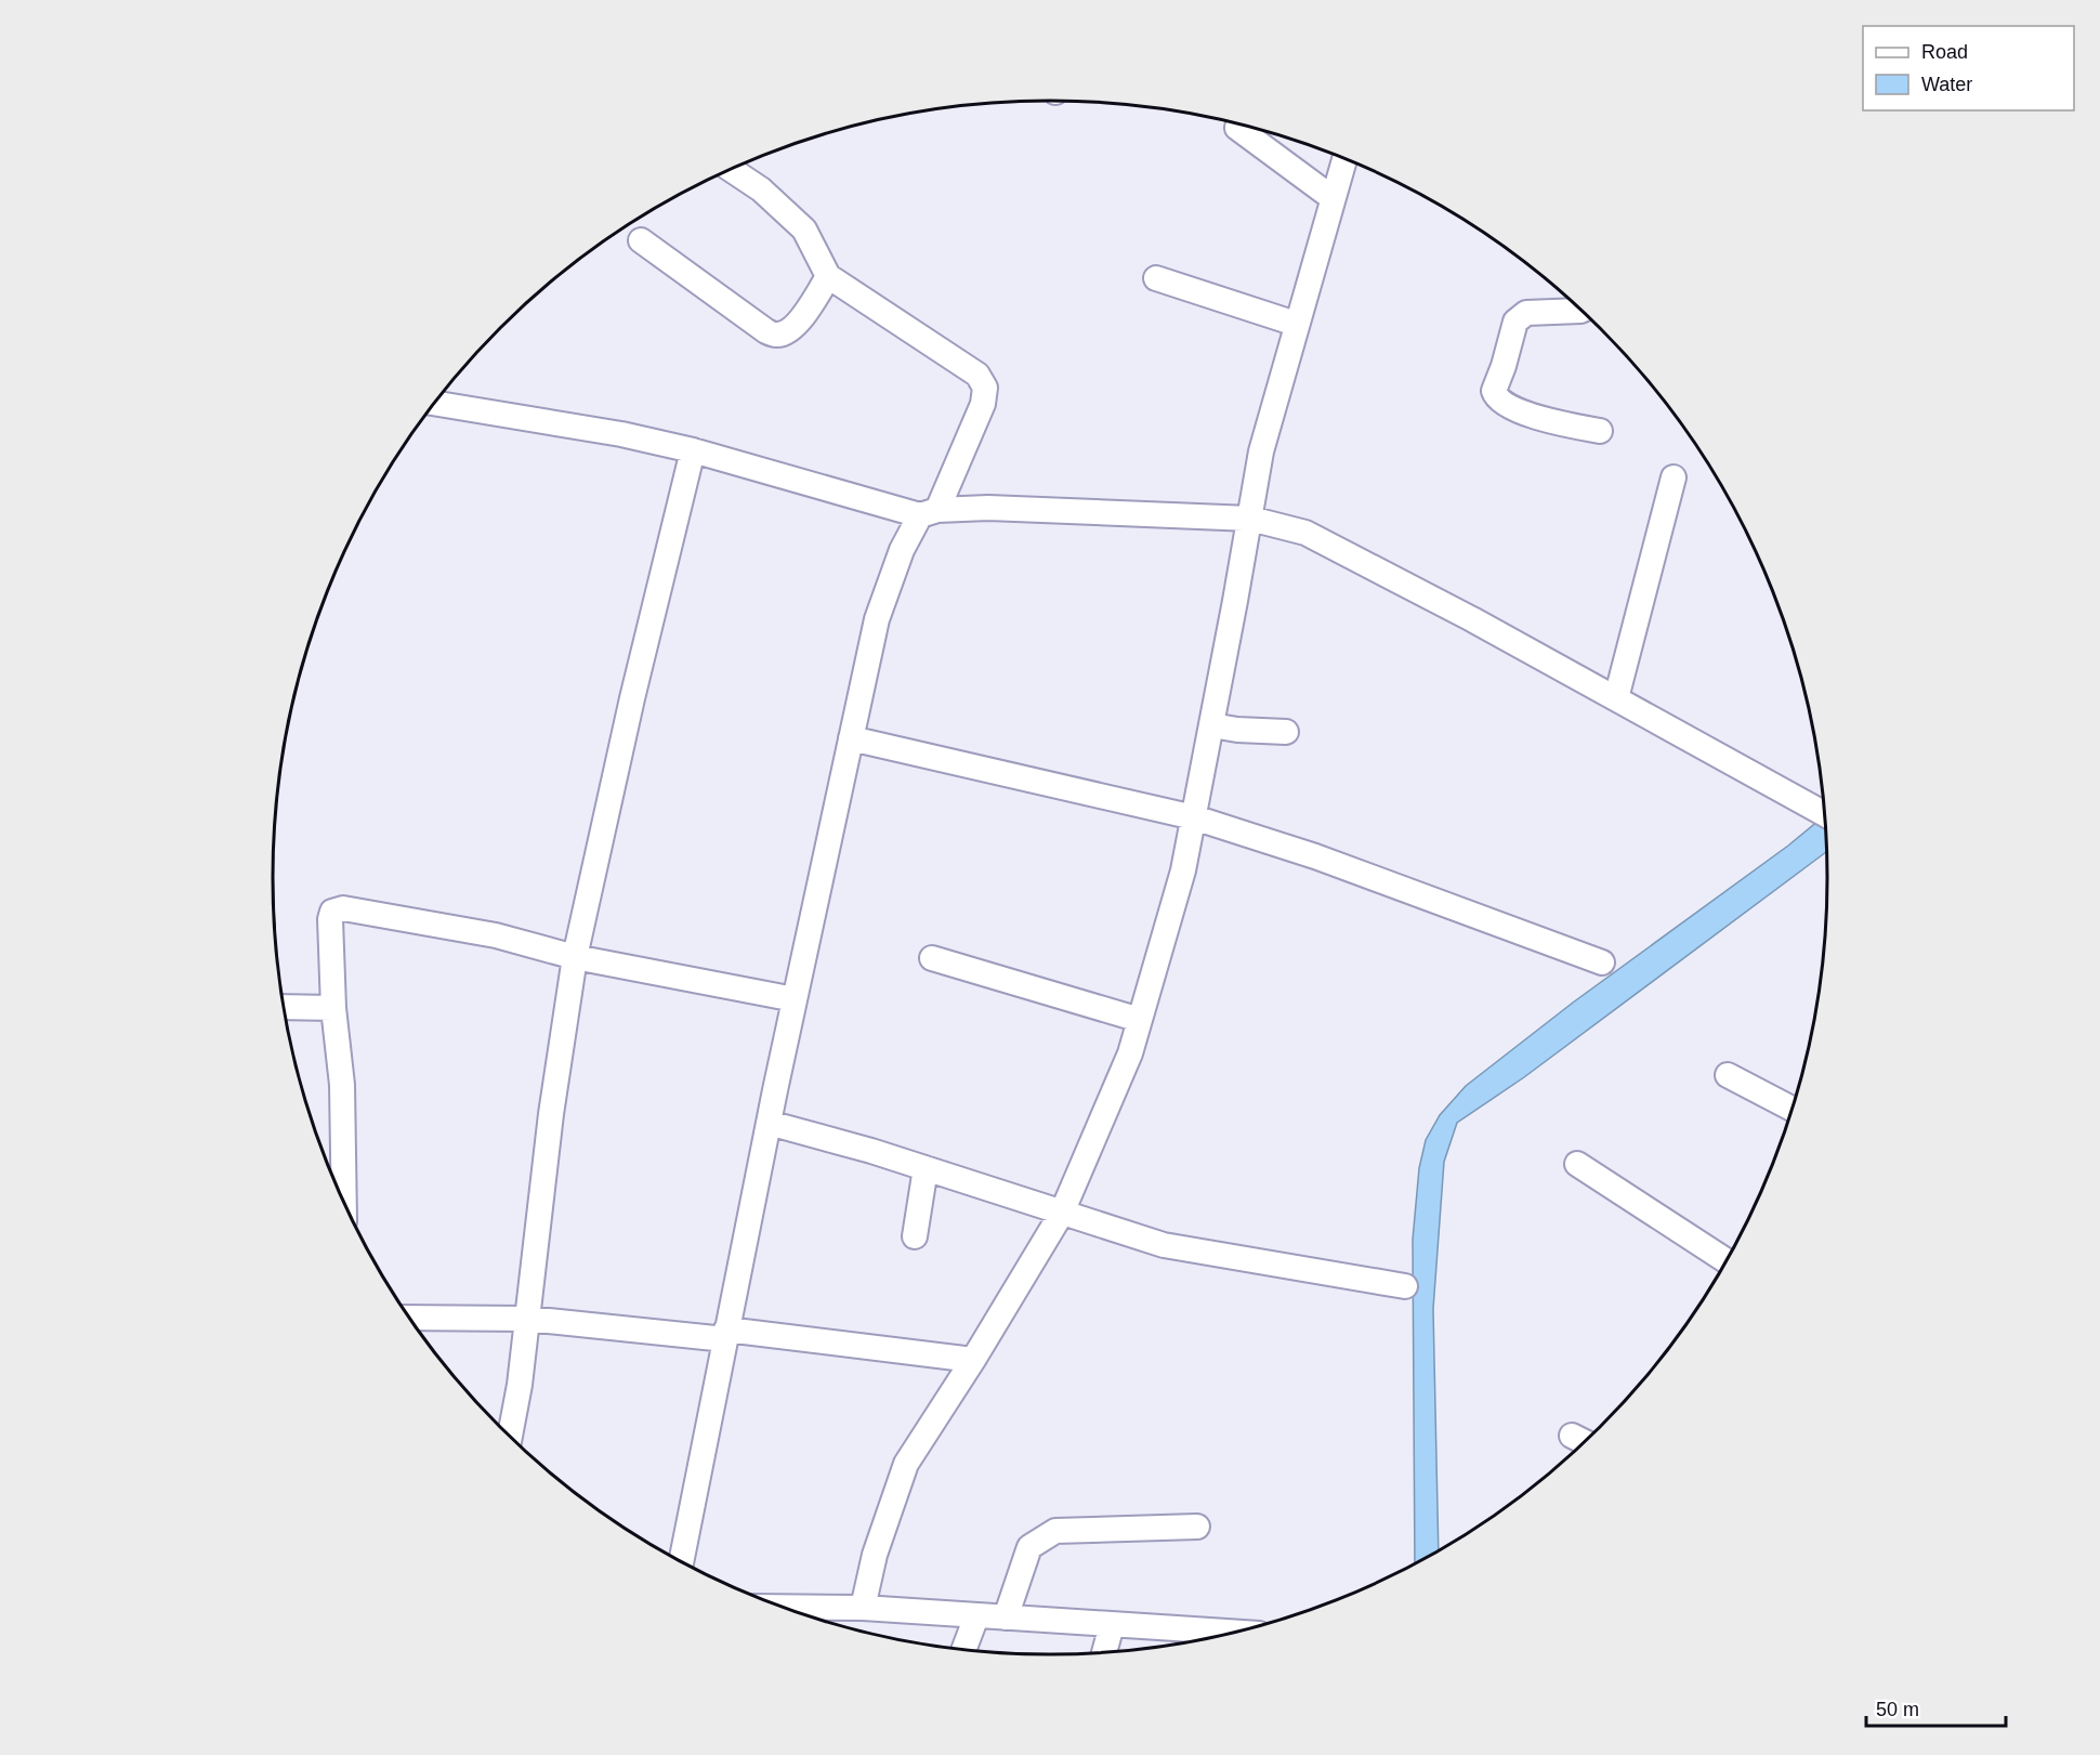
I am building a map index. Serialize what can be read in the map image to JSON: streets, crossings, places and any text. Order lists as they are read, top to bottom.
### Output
{
  "legend": ["Road", "Water"],
  "scale_bar": "50 m"
}
